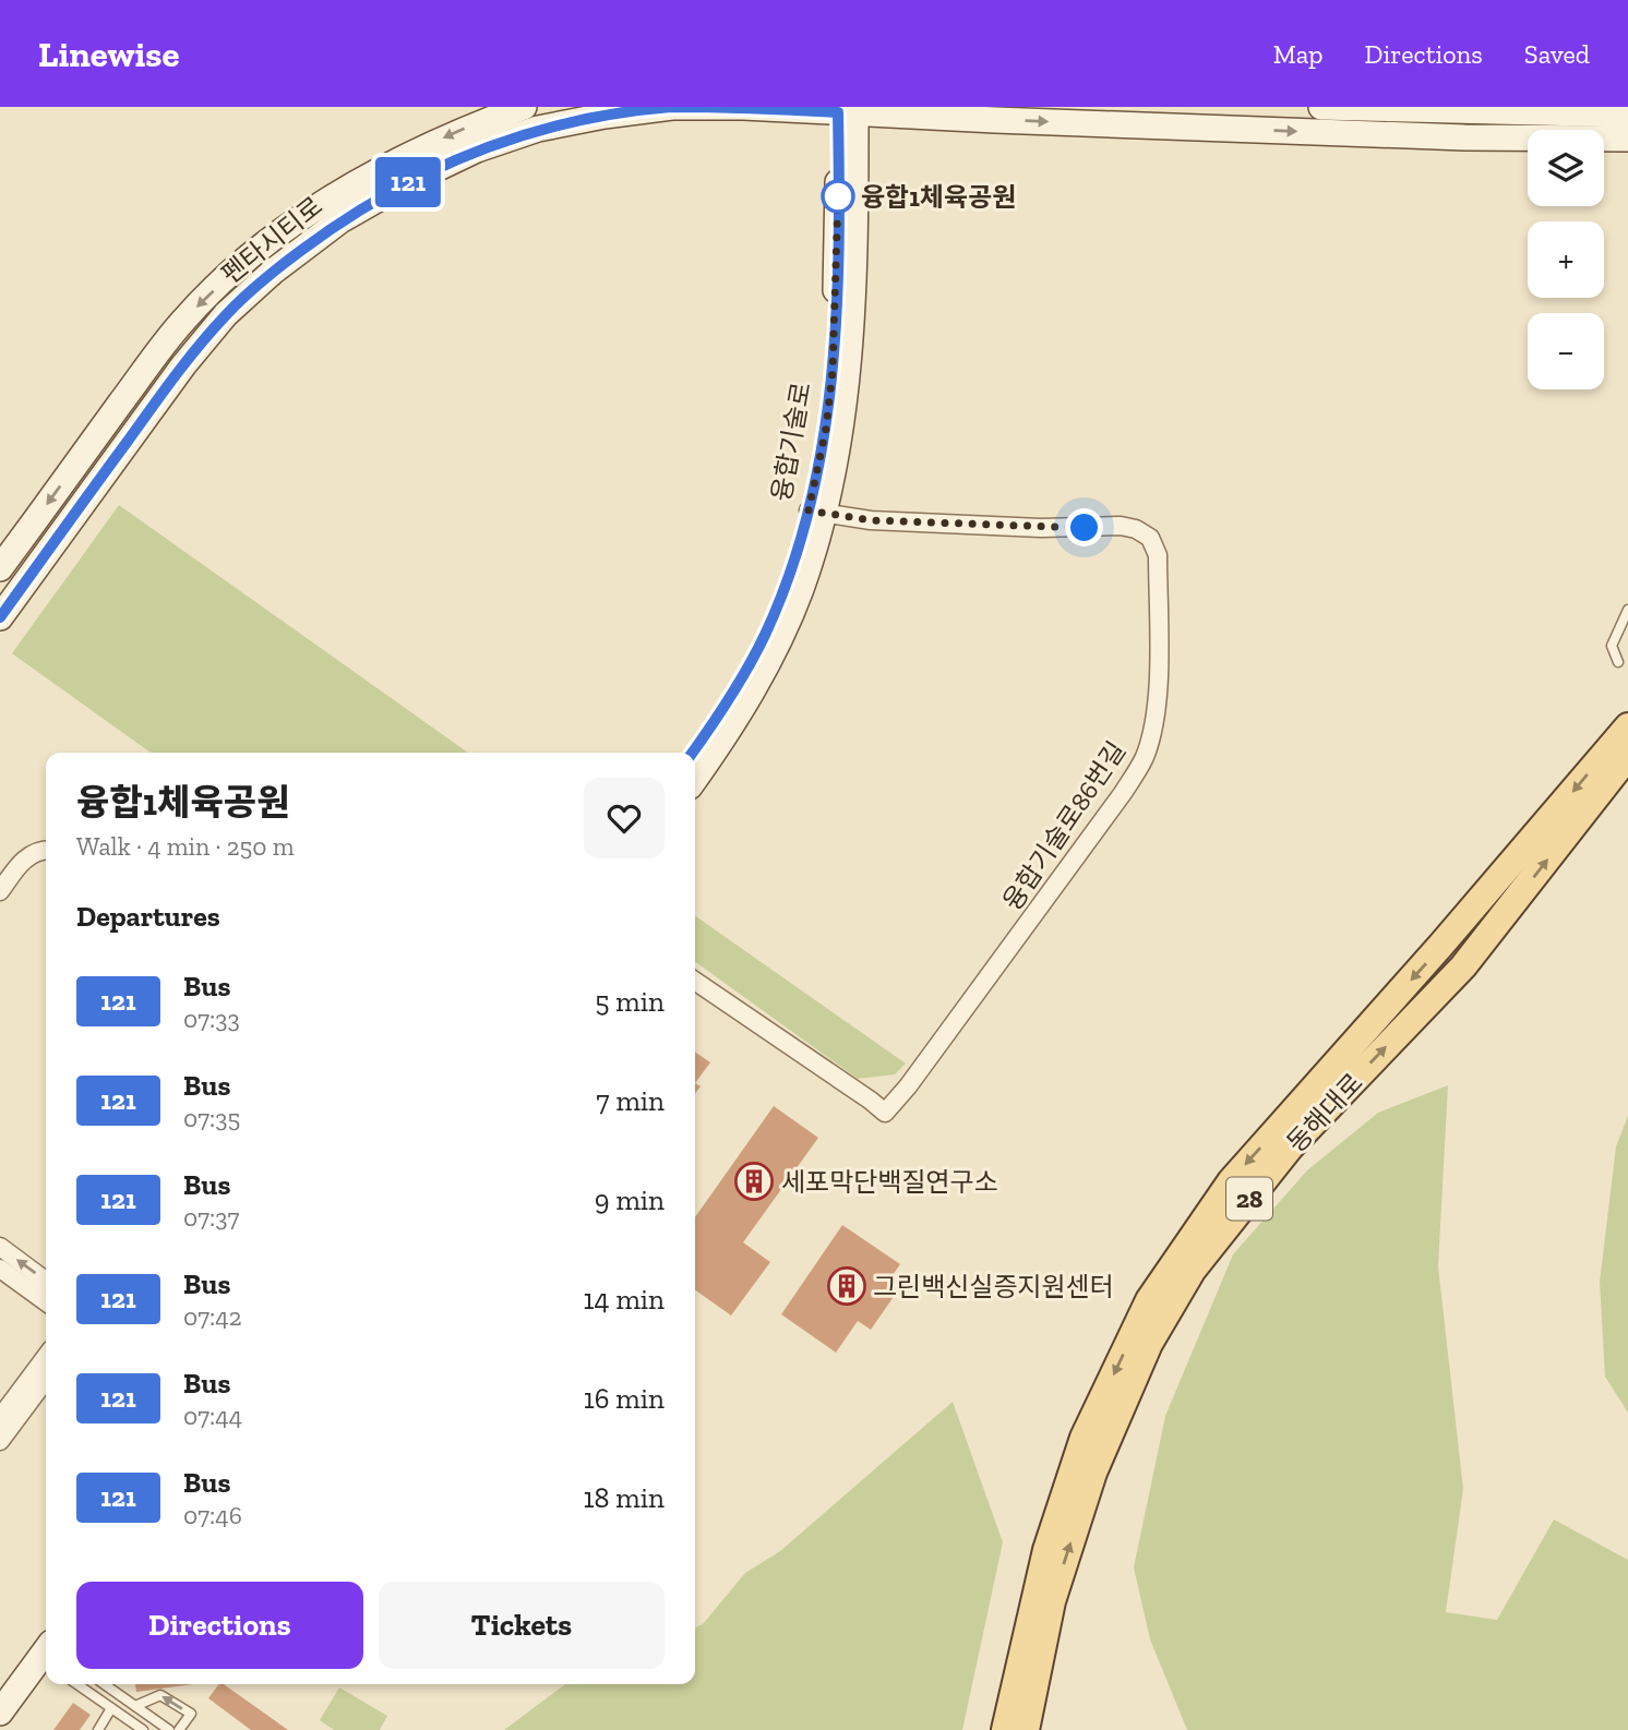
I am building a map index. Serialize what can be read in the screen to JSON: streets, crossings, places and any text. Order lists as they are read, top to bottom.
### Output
{
  "streets": {
    "main road": ["동해대로", "28"],
    "street": ["펜타시티로", "융합기술로", "융합기술로86번길"]
  },
  "crossings": [
    ["펜타시티로", "융합기술로"],
    ["융합기술로", "융합기술로86번길"]
  ],
  "places": {
    "other": ["융합1체육공원"],
    "building": ["세포막단백질연구소", "그린백신실증지원센터"]
  },
  "lines": ["bus line 121"],
  "page": {
    "header": "Linewise",
    "nav": ["Map", "Directions", "Saved"],
    "on_map": "121",
    "map_buttons": ["+", "−"],
    "heading": [
      ["융합1체육공원", "Walk · 4 min · 250 m"],
      "Departures"
    ],
    "list": [
      {
        "mark": "121",
        "name": "Bus",
        "note": "07:33",
        "value": "5 min"
      },
      {
        "mark": "121",
        "name": "Bus",
        "note": "07:35",
        "value": "7 min"
      },
      {
        "mark": "121",
        "name": "Bus",
        "note": "07:37",
        "value": "9 min"
      },
      {
        "mark": "121",
        "name": "Bus",
        "note": "07:42",
        "value": "14 min"
      },
      {
        "mark": "121",
        "name": "Bus",
        "note": "07:44",
        "value": "16 min"
      },
      {
        "mark": "121",
        "name": "Bus",
        "note": "07:46",
        "value": "18 min"
      }
    ],
    "buttons": ["Directions", "Tickets"]
  }
}
